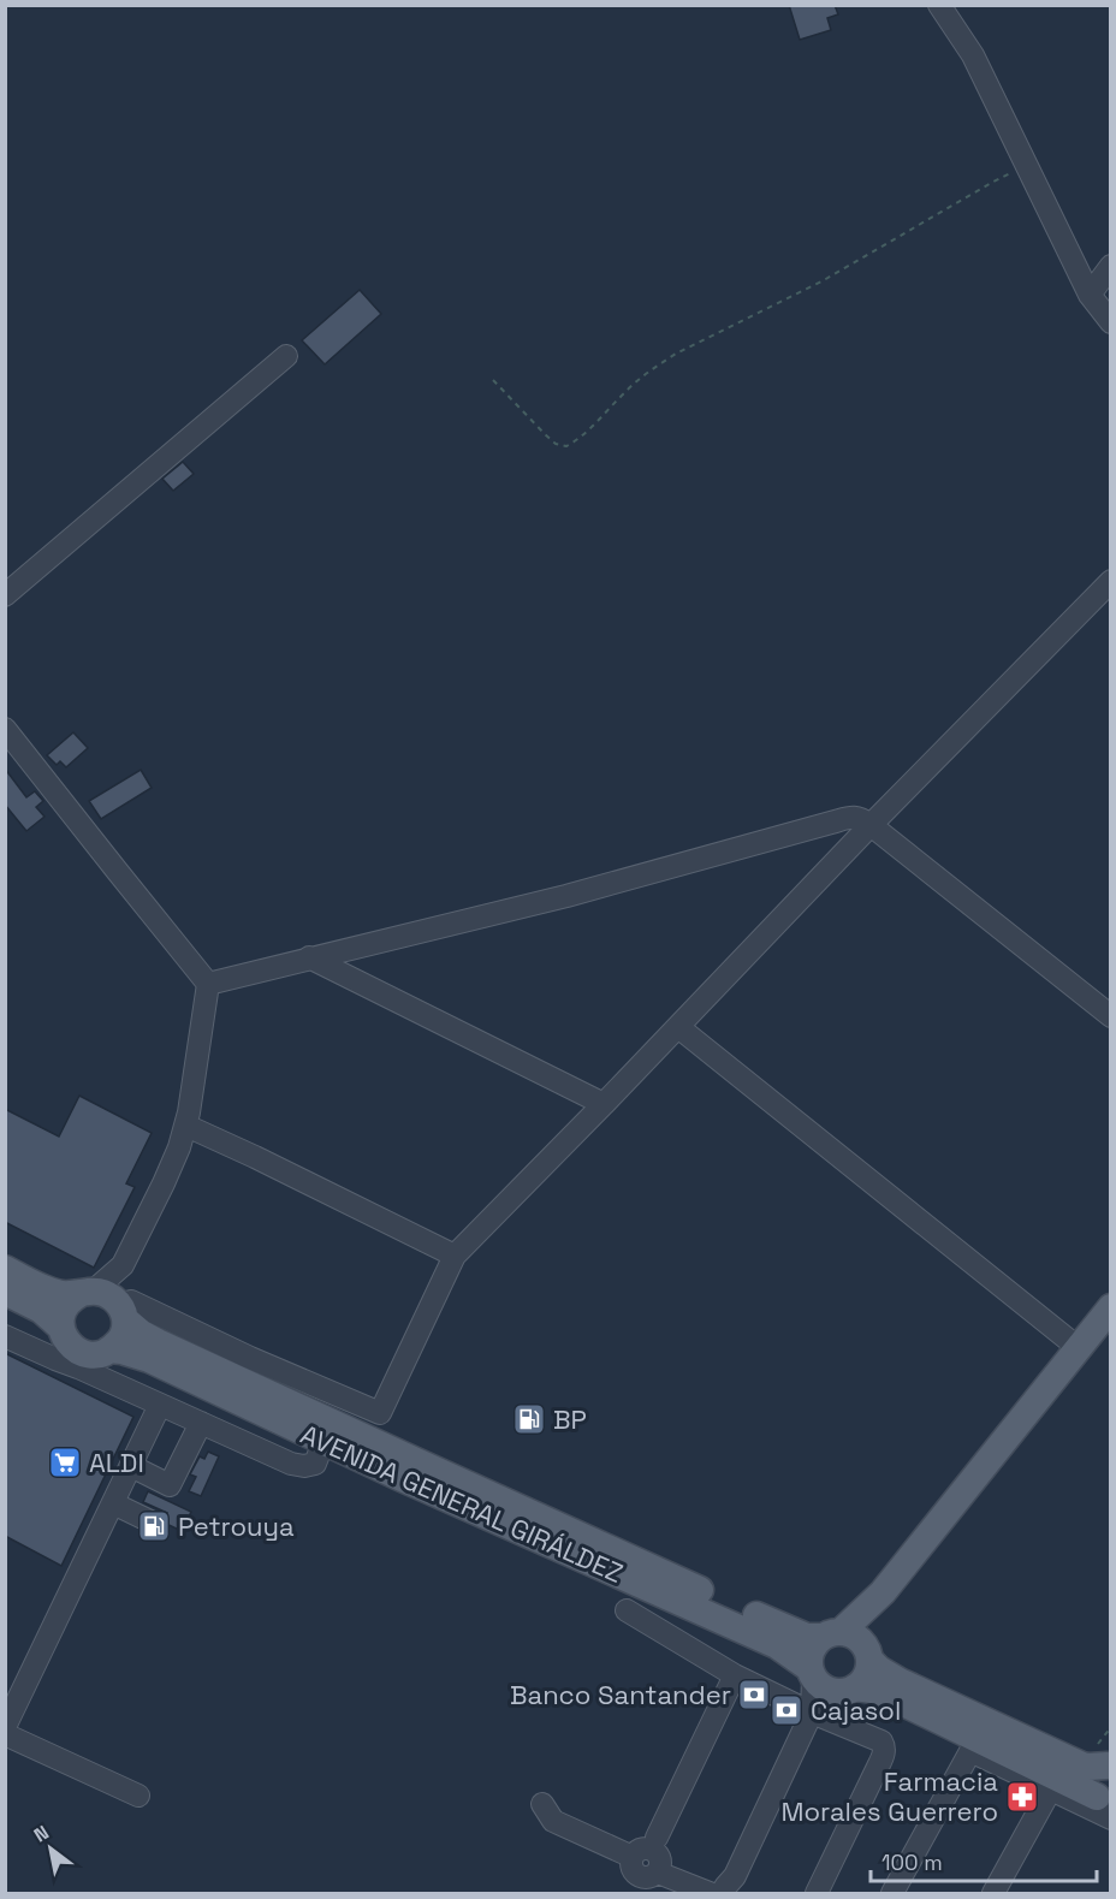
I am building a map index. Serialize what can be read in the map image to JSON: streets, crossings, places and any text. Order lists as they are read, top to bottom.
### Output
{
  "streets": {
    "main road": ["AVENIDA GENERAL GIRÁLDEZ"]
  },
  "places": {
    "fuel station": ["BP", "Petrouya"],
    "supermarket": ["ALDI"],
    "bank": ["Banco Santander", "Cajasol"],
    "pharmacy": ["Farmacia Morales Guerrero"]
  },
  "scale_bar": "100 m",
  "north": "top left"
}
